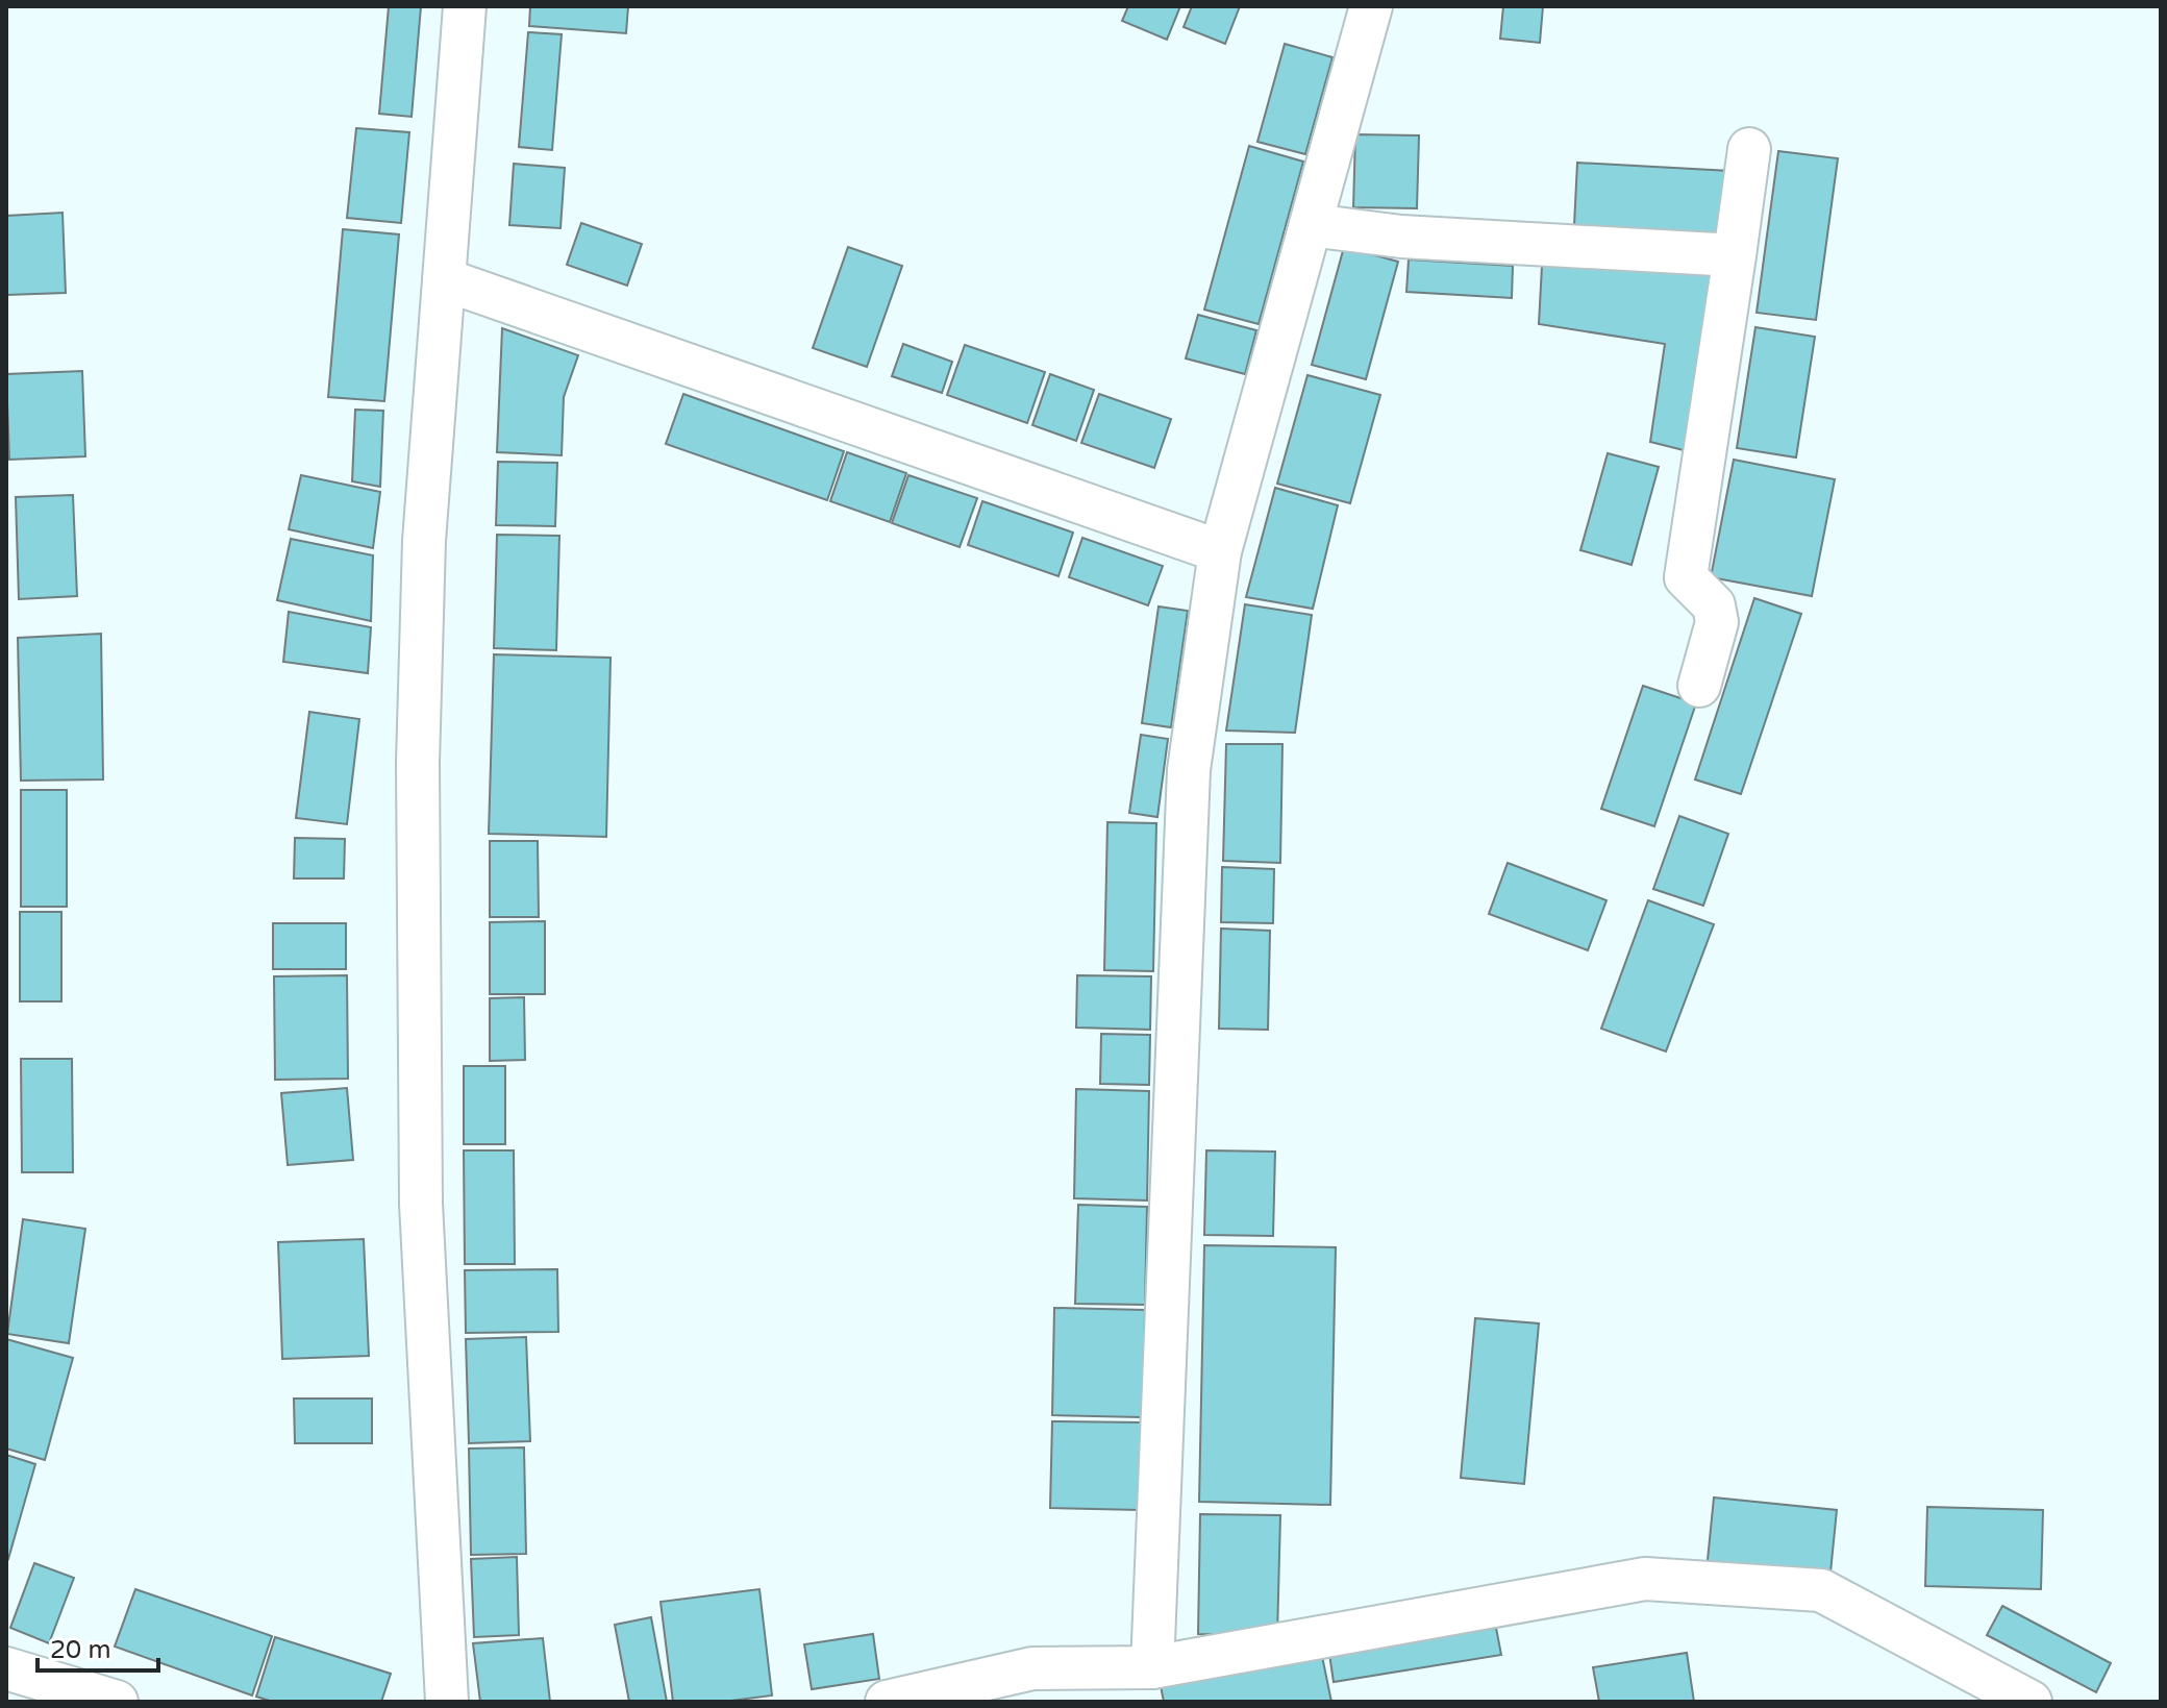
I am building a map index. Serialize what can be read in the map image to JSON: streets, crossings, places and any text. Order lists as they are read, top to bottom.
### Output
{
  "scale_bar": "20 m"
}
